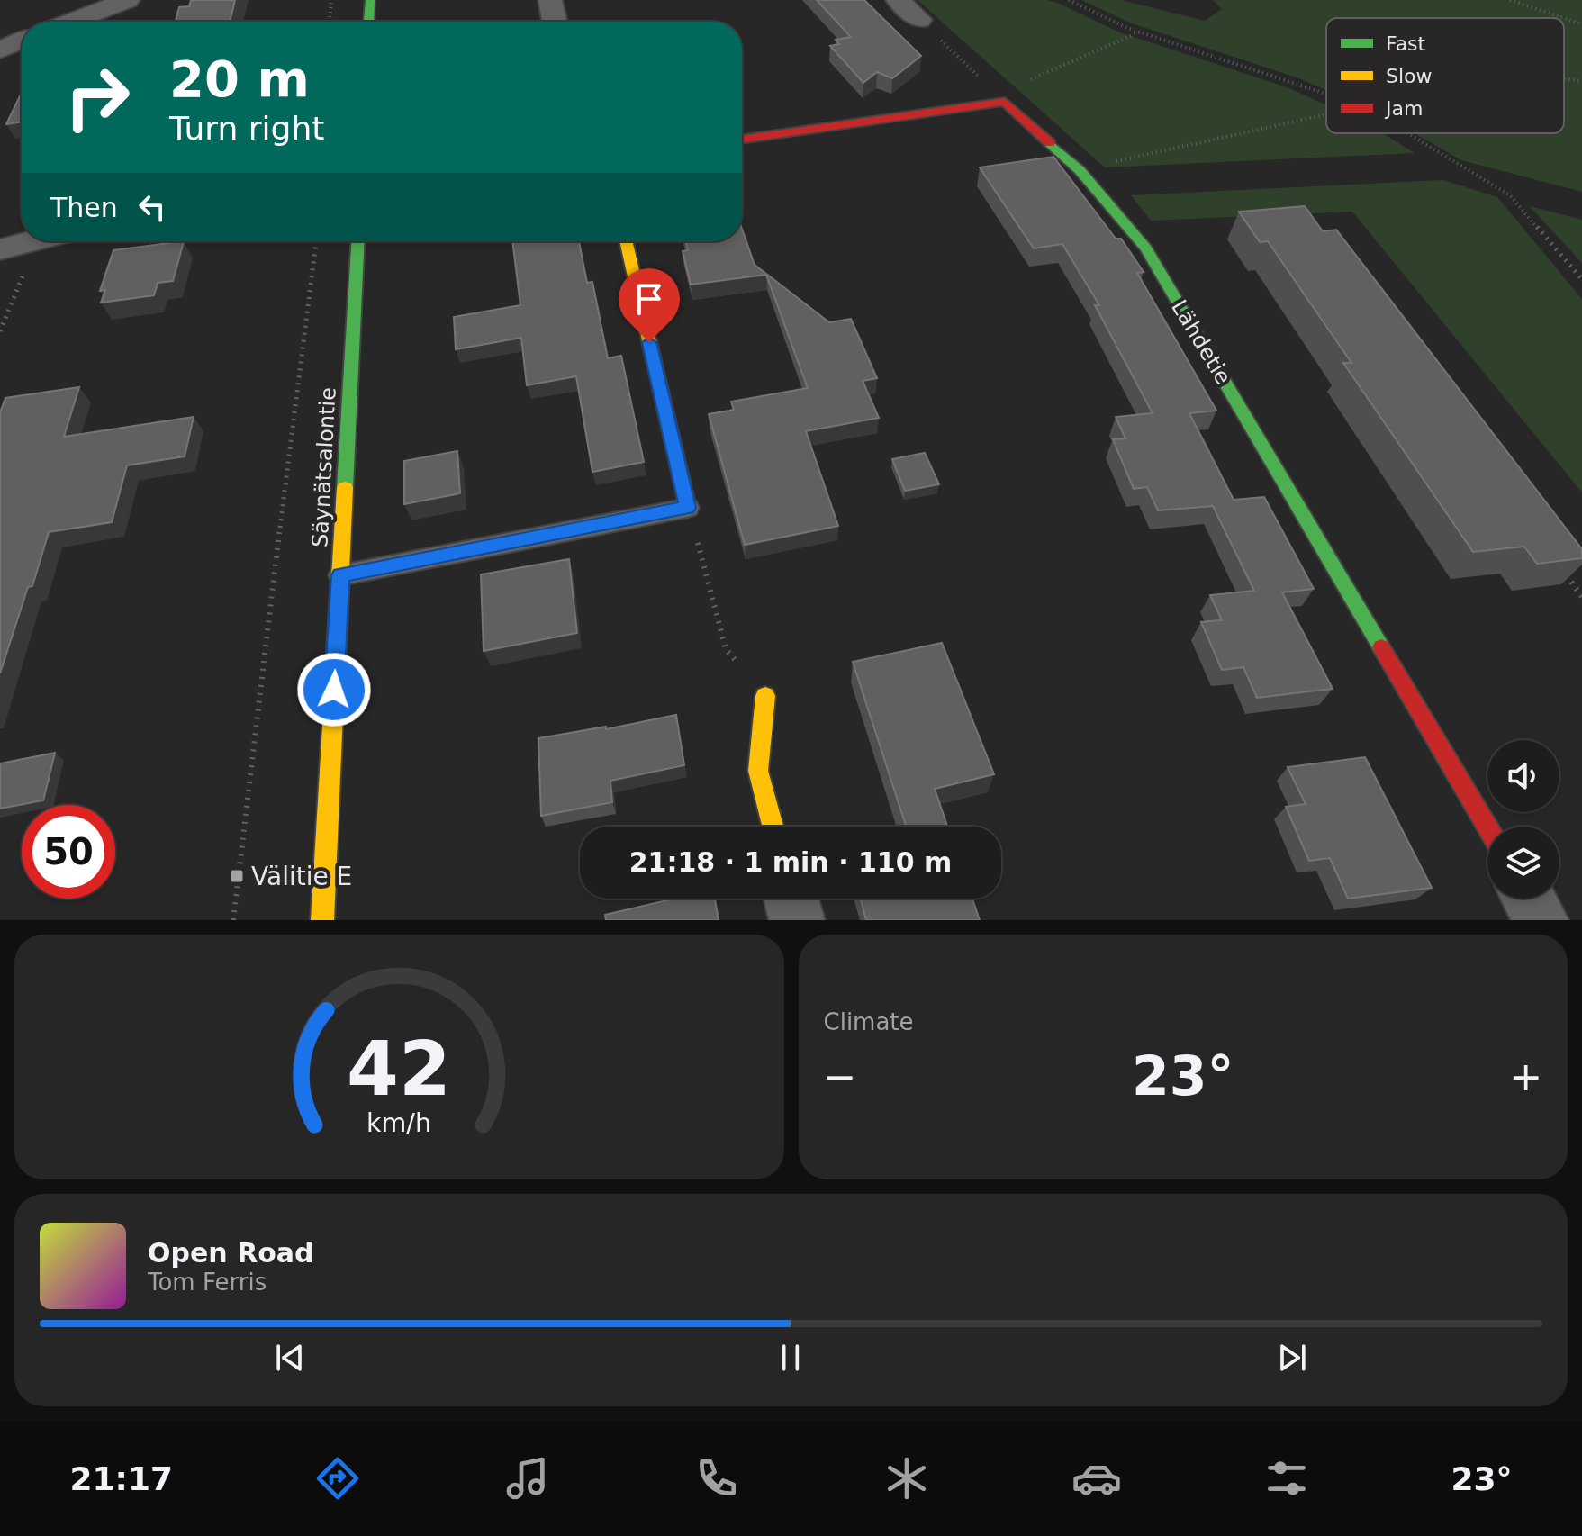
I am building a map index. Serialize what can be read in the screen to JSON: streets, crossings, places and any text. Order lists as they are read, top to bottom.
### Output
{
  "streets": {
    "street": ["Lähdetie", "Säynätsalontie"]
  },
  "places": {
    "transit": ["Välitie E"]
  },
  "legend": ["Fast", "Slow", "Jam"],
  "page": {
    "turn": ["20 m", "Turn right"],
    "then": "Then",
    "limit": "50",
    "trip": "21:18 · 1 min · 110 m",
    "tile": "Climate",
    "heat": ["−", "23°", "+"],
    "song": ["Open Road", "Tom Ferris"],
    "tabs": ["21:17", "23°"],
    "gauge": ["42", "km/h"]
  }
}
